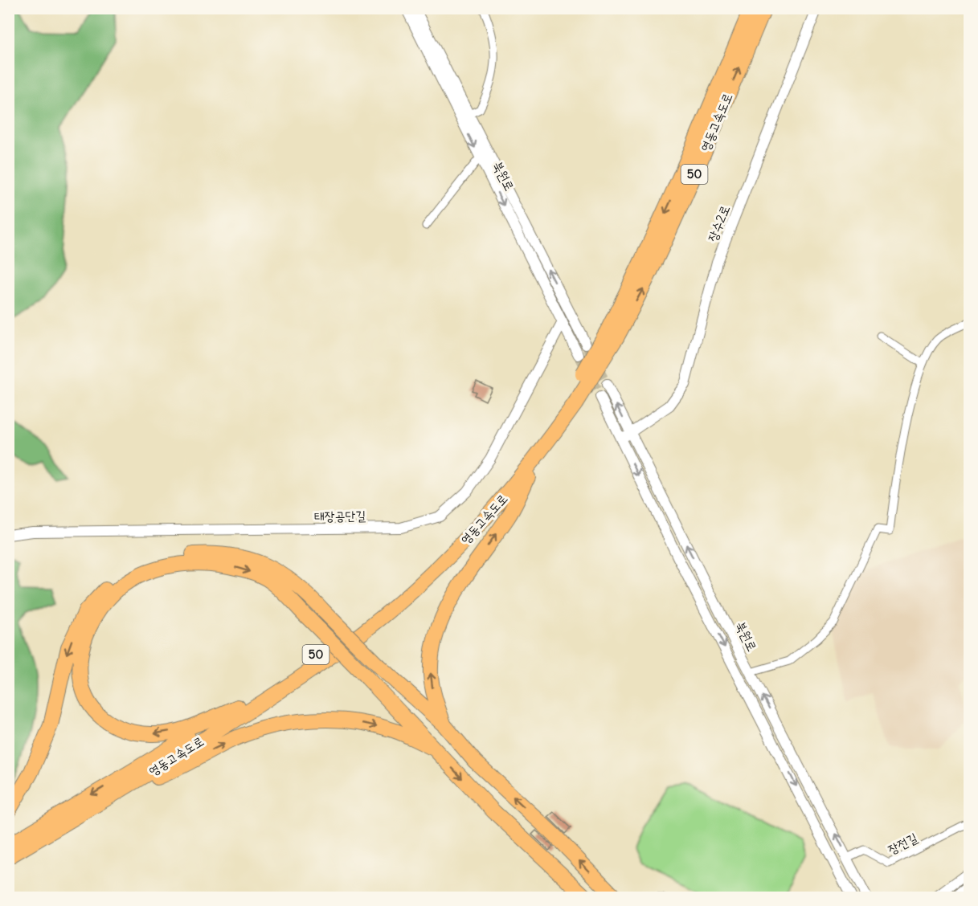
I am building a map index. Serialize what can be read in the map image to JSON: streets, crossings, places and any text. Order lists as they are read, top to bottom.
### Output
{
  "streets": {
    "highway": ["영동고속도로", "50"],
    "street": [
      "북원로",
      "장수2로",
      "태장공단길",
      "장전길"
    ]
  },
  "crossings": [
    ["북원로", "장수2로"],
    ["북원로", "태장공단길"],
    ["북원로", "장전길"]
  ]
}
